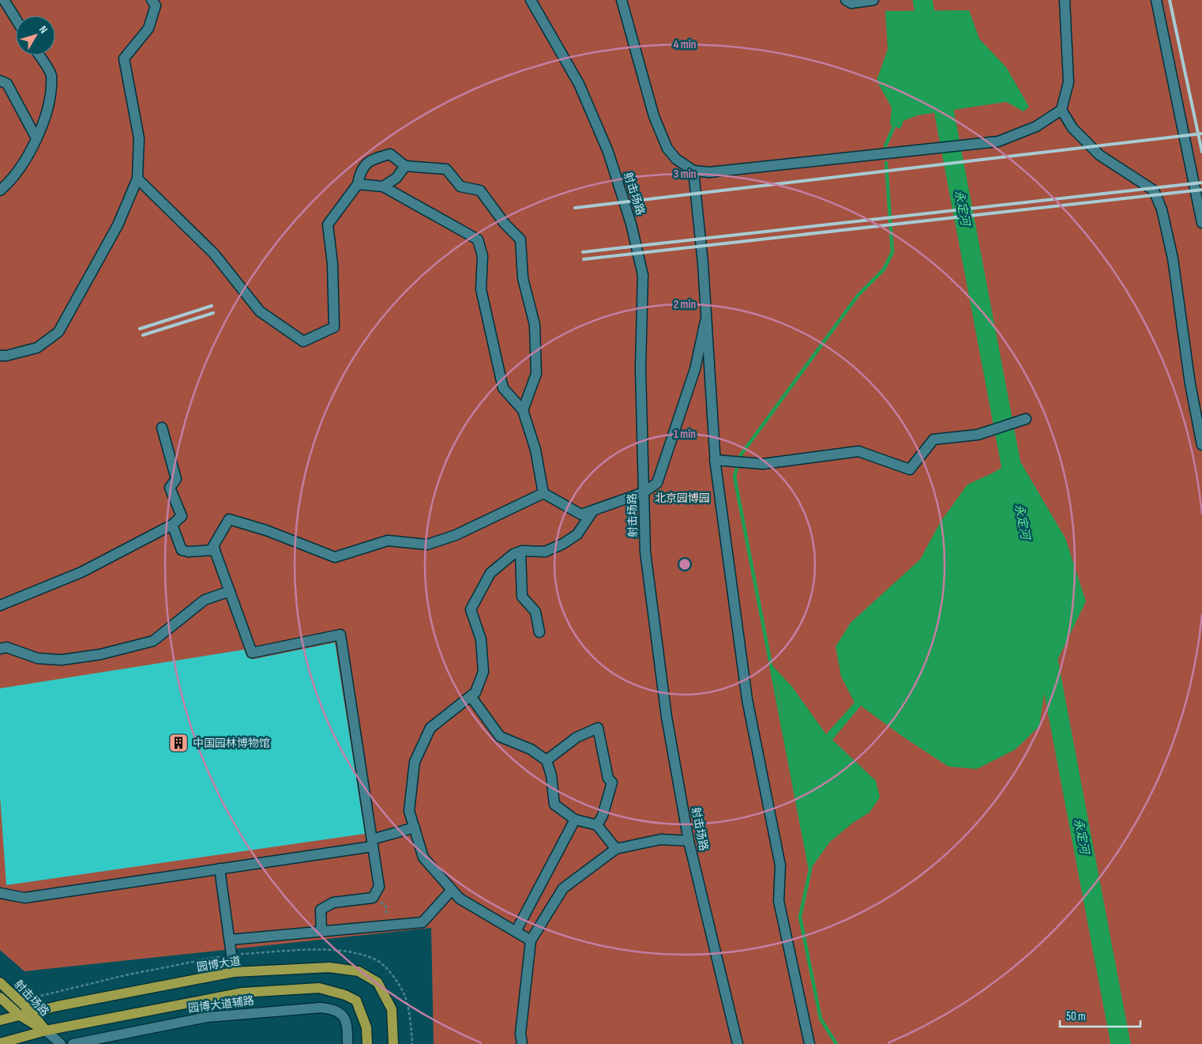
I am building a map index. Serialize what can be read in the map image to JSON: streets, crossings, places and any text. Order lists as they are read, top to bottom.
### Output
{
  "streets": {
    "main road": ["射击场路", "园博大道"],
    "street": ["园博大道辅路"]
  },
  "crossings": [
    ["射击场路", "园博大道"]
  ],
  "water": ["永定河"],
  "parks": ["北京园博园"],
  "places": {
    "building": ["中国园林博物馆"]
  },
  "scale_bar": "50 m",
  "north": "top right",
  "rings": [
    "4 min",
    "3 min",
    "2 min",
    "1 min"
  ]
}
